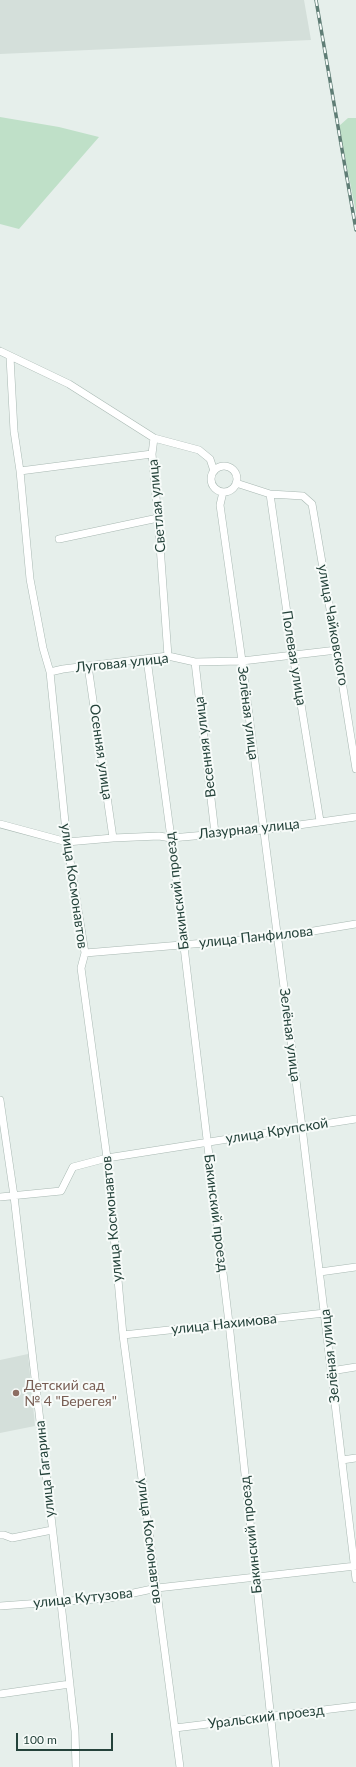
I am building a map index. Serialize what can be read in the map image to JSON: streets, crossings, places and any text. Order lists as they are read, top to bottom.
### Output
{
  "streets": {
    "street": [
      "Светлая улица",
      "улица Чайковского",
      "Полевая улица",
      "Луговая улица",
      "Зелёная улица",
      "Весенняя улица",
      "Осенняя улица",
      "Лазурная улица",
      "улица Космонавтов",
      "Бакинский проезд",
      "улица Панфилова",
      "улица Крупской",
      "улица Нахимова",
      "улица Гагарина",
      "улица Кутузова",
      "Уральский проезд"
    ]
  },
  "crossings": [
    ["Светлая улица", "Луговая улица"],
    ["Светлая улица", "улица Космонавтов"],
    ["улица Чайковского", "Полевая улица"],
    ["улица Чайковского", "Луговая улица"],
    ["Полевая улица", "Луговая улица"],
    ["Полевая улица", "Лазурная улица"],
    ["Луговая улица", "Зелёная улица"],
    ["Луговая улица", "Весенняя улица"],
    ["Луговая улица", "Осенняя улица"],
    ["Луговая улица", "улица Космонавтов"],
    ["Луговая улица", "Бакинский проезд"],
    ["Зелёная улица", "Лазурная улица"],
    ["Зелёная улица", "улица Панфилова"],
    ["Зелёная улица", "улица Крупской"],
    ["Зелёная улица", "улица Нахимова"],
    ["Зелёная улица", "улица Кутузова"],
    ["Весенняя улица", "Лазурная улица"],
    ["Осенняя улица", "Лазурная улица"],
    ["Лазурная улица", "улица Космонавтов"],
    ["Лазурная улица", "Бакинский проезд"],
    ["улица Космонавтов", "улица Панфилова"],
    ["улица Космонавтов", "улица Крупской"],
    ["улица Космонавтов", "улица Нахимова"],
    ["улица Космонавтов", "улица Кутузова"],
    ["улица Космонавтов", "Уральский проезд"],
    ["Бакинский проезд", "улица Панфилова"],
    ["Бакинский проезд", "улица Крупской"],
    ["Бакинский проезд", "улица Нахимова"],
    ["Бакинский проезд", "улица Кутузова"],
    ["Бакинский проезд", "Уральский проезд"],
    ["улица Крупской", "улица Гагарина"],
    ["улица Гагарина", "улица Кутузова"]
  ],
  "places": ["Детский сад № 4 \"Берегея\""],
  "scale_bar": "100 m"
}
